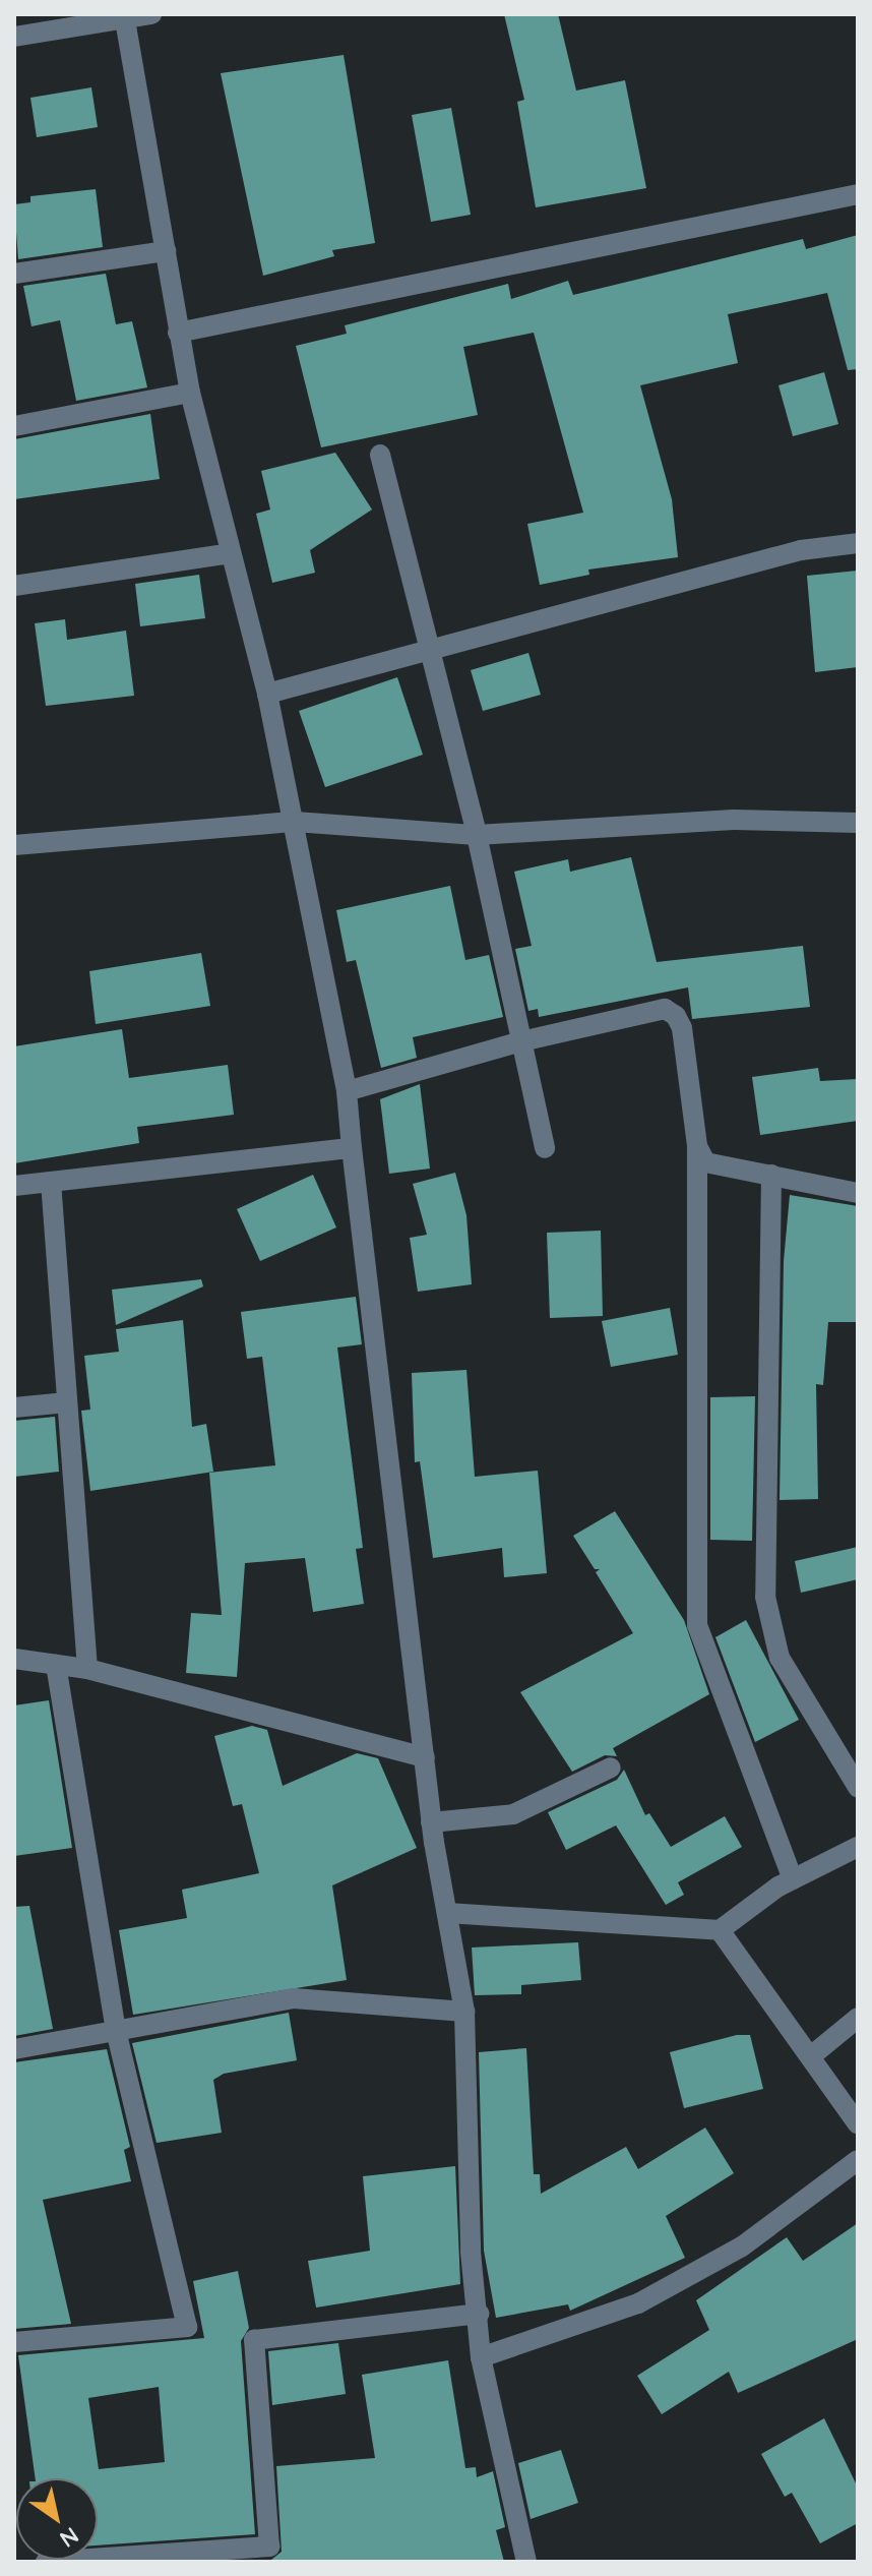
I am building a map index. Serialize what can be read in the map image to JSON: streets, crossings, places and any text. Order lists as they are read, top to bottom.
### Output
{
  "north": "bottom right"
}
